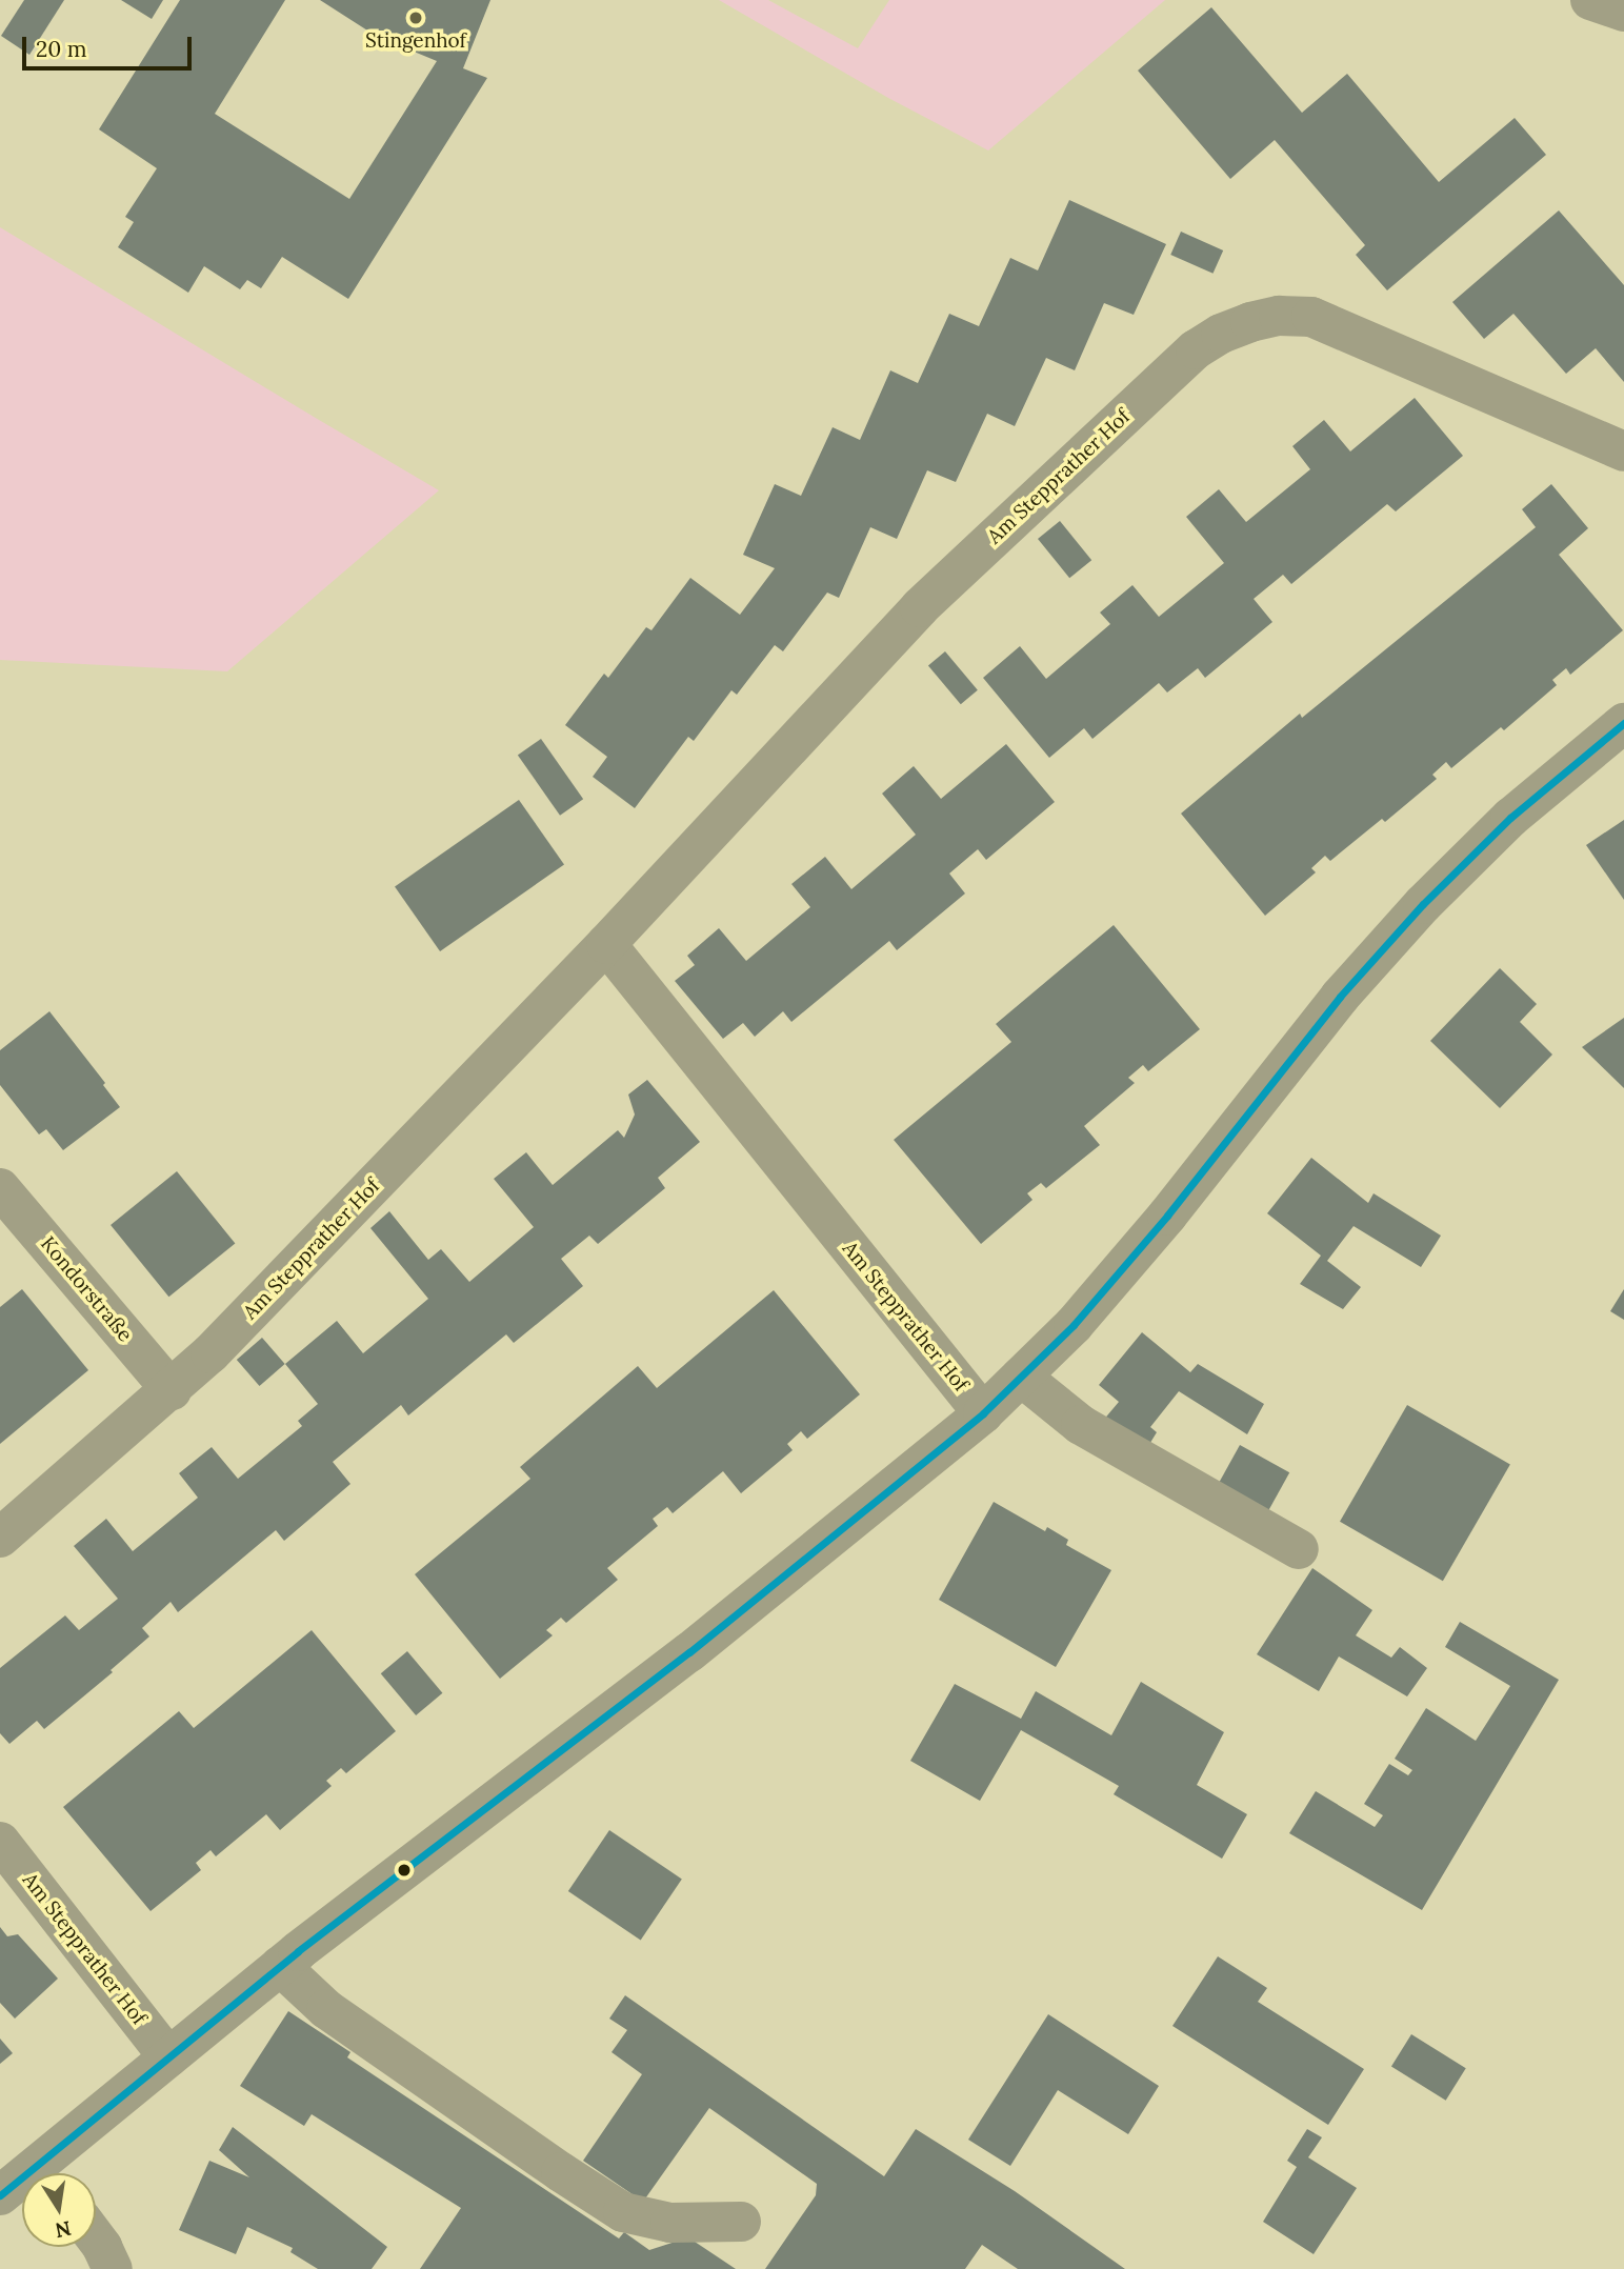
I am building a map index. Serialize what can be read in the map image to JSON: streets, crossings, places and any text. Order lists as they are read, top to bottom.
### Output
{
  "streets": {
    "street": ["Am Stepprather Hof", "Kondorstraße"]
  },
  "crossings": [
    ["Am Stepprather Hof", "Kondorstraße"]
  ],
  "places": ["Stingenhof"],
  "scale_bar": "20 m",
  "north": "bottom"
}
